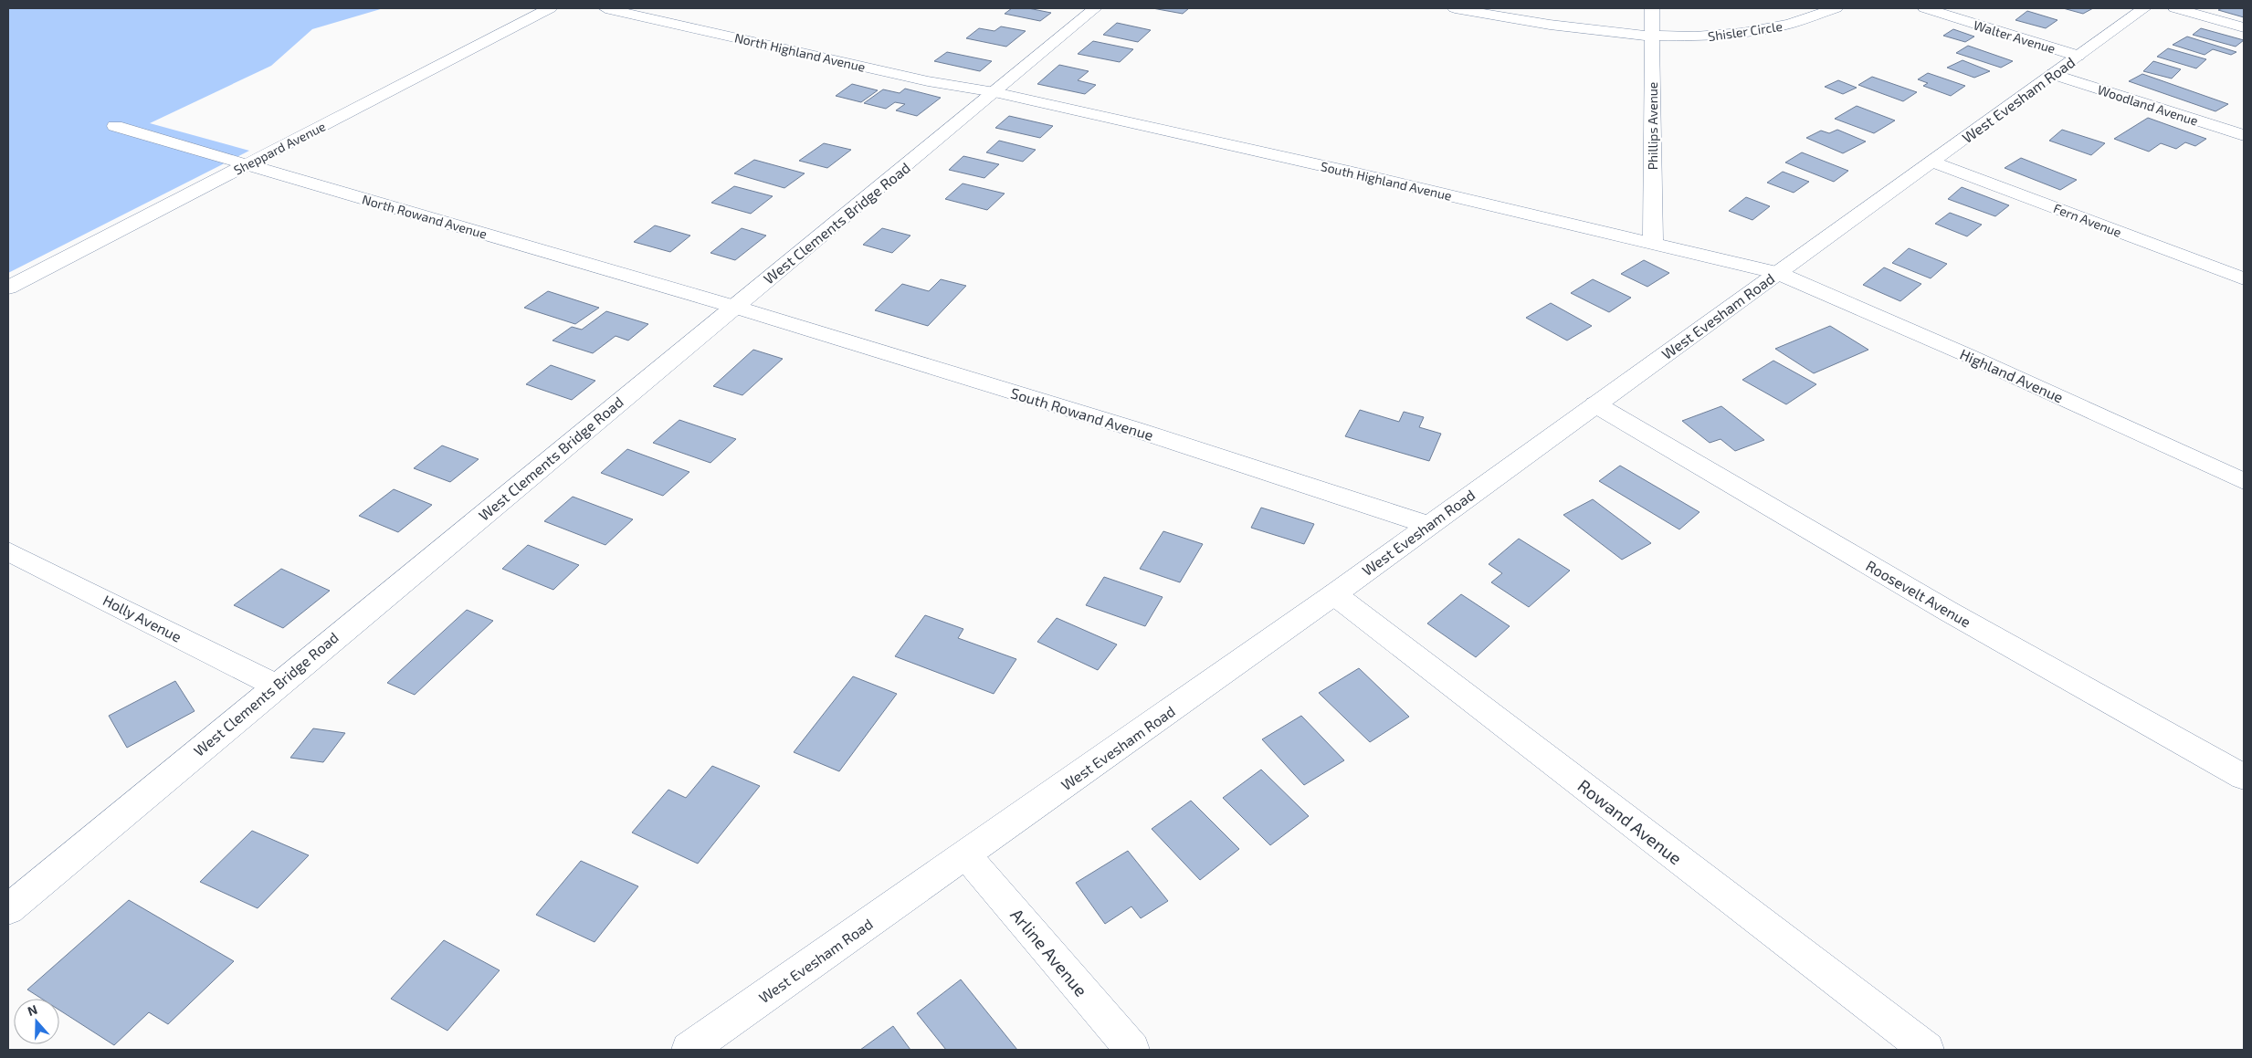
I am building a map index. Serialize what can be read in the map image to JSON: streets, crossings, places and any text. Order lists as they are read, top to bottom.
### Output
{
  "streets": {
    "street": [
      "Shisler Circle",
      "Walter Avenue",
      "North Highland Avenue",
      "West Evesham Road",
      "Woodland Avenue",
      "Phillips Avenue",
      "Sheppard Avenue",
      "South Highland Avenue",
      "North Rowand Avenue",
      "Fern Avenue",
      "West Clements Bridge Road",
      "Highland Avenue",
      "South Rowand Avenue",
      "Roosevelt Avenue",
      "Holly Avenue",
      "Rowand Avenue",
      "Arline Avenue"
    ]
  },
  "crossings": [
    ["Shisler Circle", "Phillips Avenue"],
    ["Walter Avenue", "West Evesham Road"],
    ["North Highland Avenue", "South Highland Avenue"],
    ["North Highland Avenue", "West Clements Bridge Road"],
    ["West Evesham Road", "Woodland Avenue"],
    ["West Evesham Road", "South Highland Avenue"],
    ["West Evesham Road", "Fern Avenue"],
    ["West Evesham Road", "Highland Avenue"],
    ["West Evesham Road", "South Rowand Avenue"],
    ["West Evesham Road", "Roosevelt Avenue"],
    ["West Evesham Road", "Rowand Avenue"],
    ["West Evesham Road", "Arline Avenue"],
    ["Phillips Avenue", "South Highland Avenue"],
    ["Sheppard Avenue", "North Rowand Avenue"],
    ["South Highland Avenue", "West Clements Bridge Road"],
    ["South Highland Avenue", "Highland Avenue"],
    ["North Rowand Avenue", "West Clements Bridge Road"],
    ["North Rowand Avenue", "South Rowand Avenue"],
    ["West Clements Bridge Road", "South Rowand Avenue"],
    ["West Clements Bridge Road", "Holly Avenue"]
  ],
  "north": "top"
}
